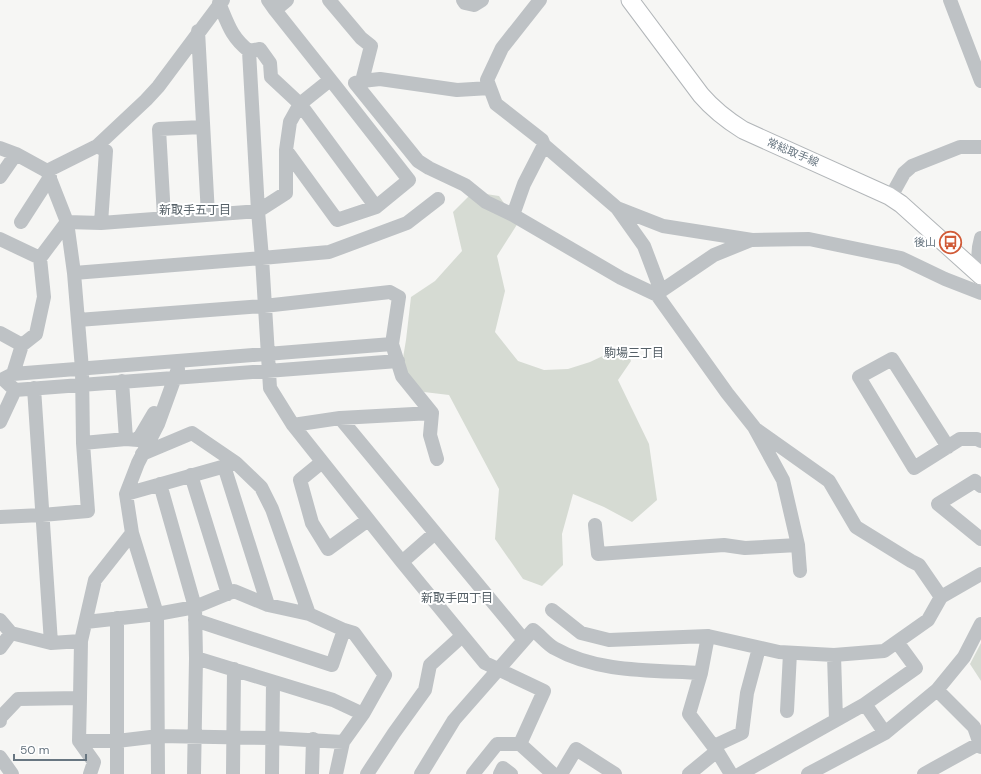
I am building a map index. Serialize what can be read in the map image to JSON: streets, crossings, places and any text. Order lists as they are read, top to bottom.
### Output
{
  "streets": {
    "main road": ["常総取手線"]
  },
  "districts": ["新取手五丁目", "駒場三丁目", "新取手四丁目"],
  "places": {
    "bus stop": ["後山"]
  },
  "scale_bar": "50 m"
}
